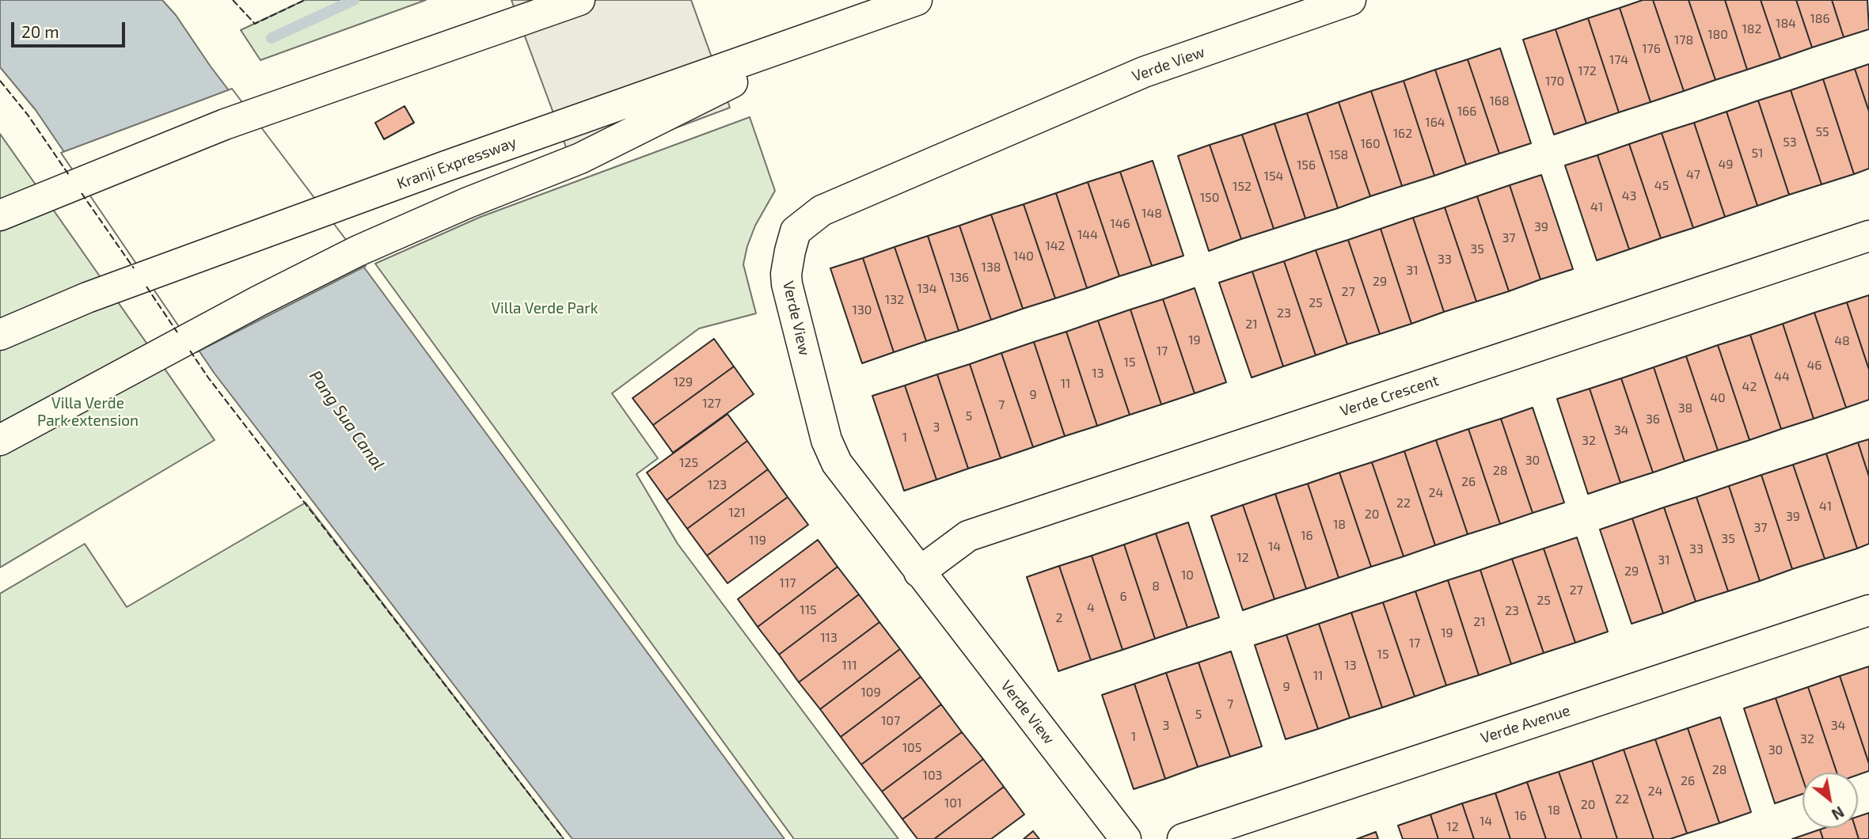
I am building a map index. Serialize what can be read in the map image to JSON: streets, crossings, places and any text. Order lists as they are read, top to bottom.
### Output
{
  "streets": {
    "main road": [
      "Verde View",
      "Kranji Expressway",
      "Verde Crescent",
      "Verde Avenue"
    ]
  },
  "crossings": [
    ["Verde View", "Verde Crescent"]
  ],
  "water": ["Pang Sua Canal"],
  "parks": ["Villa Verde Park", "Villa Verde Park extension"],
  "house_numbers": [
    "186",
    "184",
    "182",
    "180",
    "178",
    "176",
    "174",
    "172",
    "170",
    "168",
    "166",
    "164",
    "55",
    "162",
    "53",
    "160",
    "51",
    "158",
    "49",
    "156",
    "47",
    "154",
    "45",
    "152",
    "43",
    "150",
    "41",
    "148",
    "146",
    "39",
    "144",
    "37",
    "142",
    "35",
    "140",
    "33",
    "138",
    "31",
    "136",
    "29",
    "134",
    "27",
    "132",
    "25",
    "130",
    "23",
    "21",
    "19",
    "48",
    "17",
    "15",
    "46",
    "13",
    "44",
    "129",
    "11",
    "42",
    "9",
    "40",
    "127",
    "7",
    "38",
    "5",
    "36",
    "3",
    "34",
    "1",
    "32",
    "30",
    "125",
    "28",
    "26",
    "123",
    "24",
    "22",
    "41",
    "121",
    "20",
    "39",
    "18",
    "37",
    "16",
    "35",
    "119",
    "14",
    "33",
    "12",
    "31",
    "29",
    "10",
    "117",
    "8",
    "27",
    "6",
    "25",
    "4",
    "115",
    "23",
    "2",
    "21",
    "19",
    "113",
    "17",
    "15",
    "111",
    "13",
    "11",
    "9",
    "109",
    "7",
    "5",
    "107",
    "3",
    "34",
    "1",
    "32",
    "105",
    "30",
    "28",
    "103",
    "26",
    "24",
    "22",
    "101",
    "20",
    "18",
    "16",
    "14",
    "12"
  ],
  "scale_bar": "20 m",
  "north": "bottom right"
}
